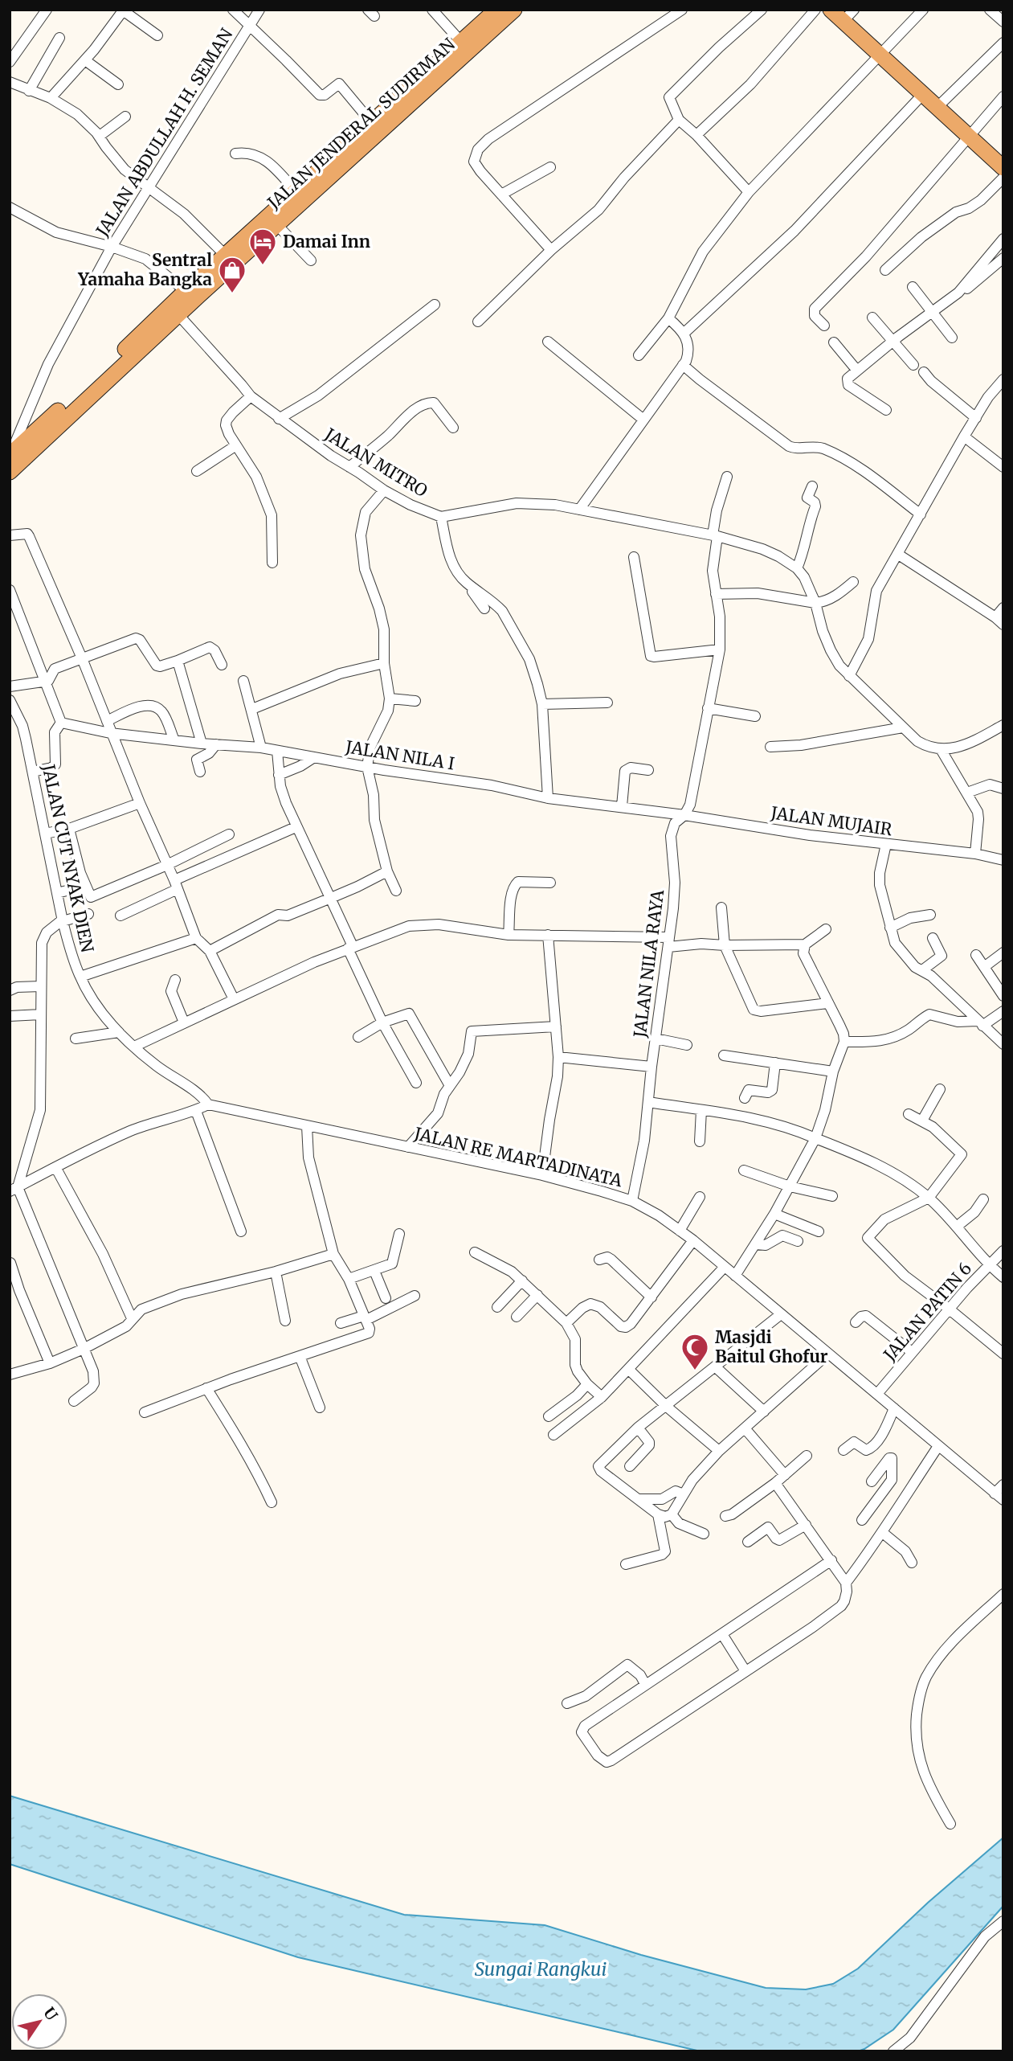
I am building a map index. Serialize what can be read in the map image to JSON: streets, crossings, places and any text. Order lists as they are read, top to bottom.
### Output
{
  "streets": {
    "highway": ["JALAN JENDERAL SUDIRMAN"],
    "street": [
      "JALAN ABDULLAH H. SEMAN",
      "JALAN MITRO",
      "JALAN NILA I",
      "JALAN MUJAIR",
      "JALAN CUT NYAK DIEN",
      "JALAN NILA RAYA",
      "JALAN RE MARTADINATA",
      "JALAN PATIN 6"
    ]
  },
  "crossings": [
    ["JALAN JENDERAL SUDIRMAN", "JALAN ABDULLAH H. SEMAN"],
    ["JALAN JENDERAL SUDIRMAN", "JALAN MITRO"],
    ["JALAN NILA I", "JALAN MUJAIR"],
    ["JALAN NILA I", "JALAN NILA RAYA"],
    ["JALAN MUJAIR", "JALAN NILA RAYA"],
    ["JALAN CUT NYAK DIEN", "JALAN RE MARTADINATA"],
    ["JALAN NILA RAYA", "JALAN RE MARTADINATA"],
    ["JALAN RE MARTADINATA", "JALAN PATIN 6"]
  ],
  "water": ["Sungai Rangkui"],
  "places": {
    "hotel": ["Damai Inn"],
    "shop": ["Sentral Yamaha Bangka"],
    "mosque": ["Masjdi Baitul Ghofur"]
  },
  "north": "top right"
}
